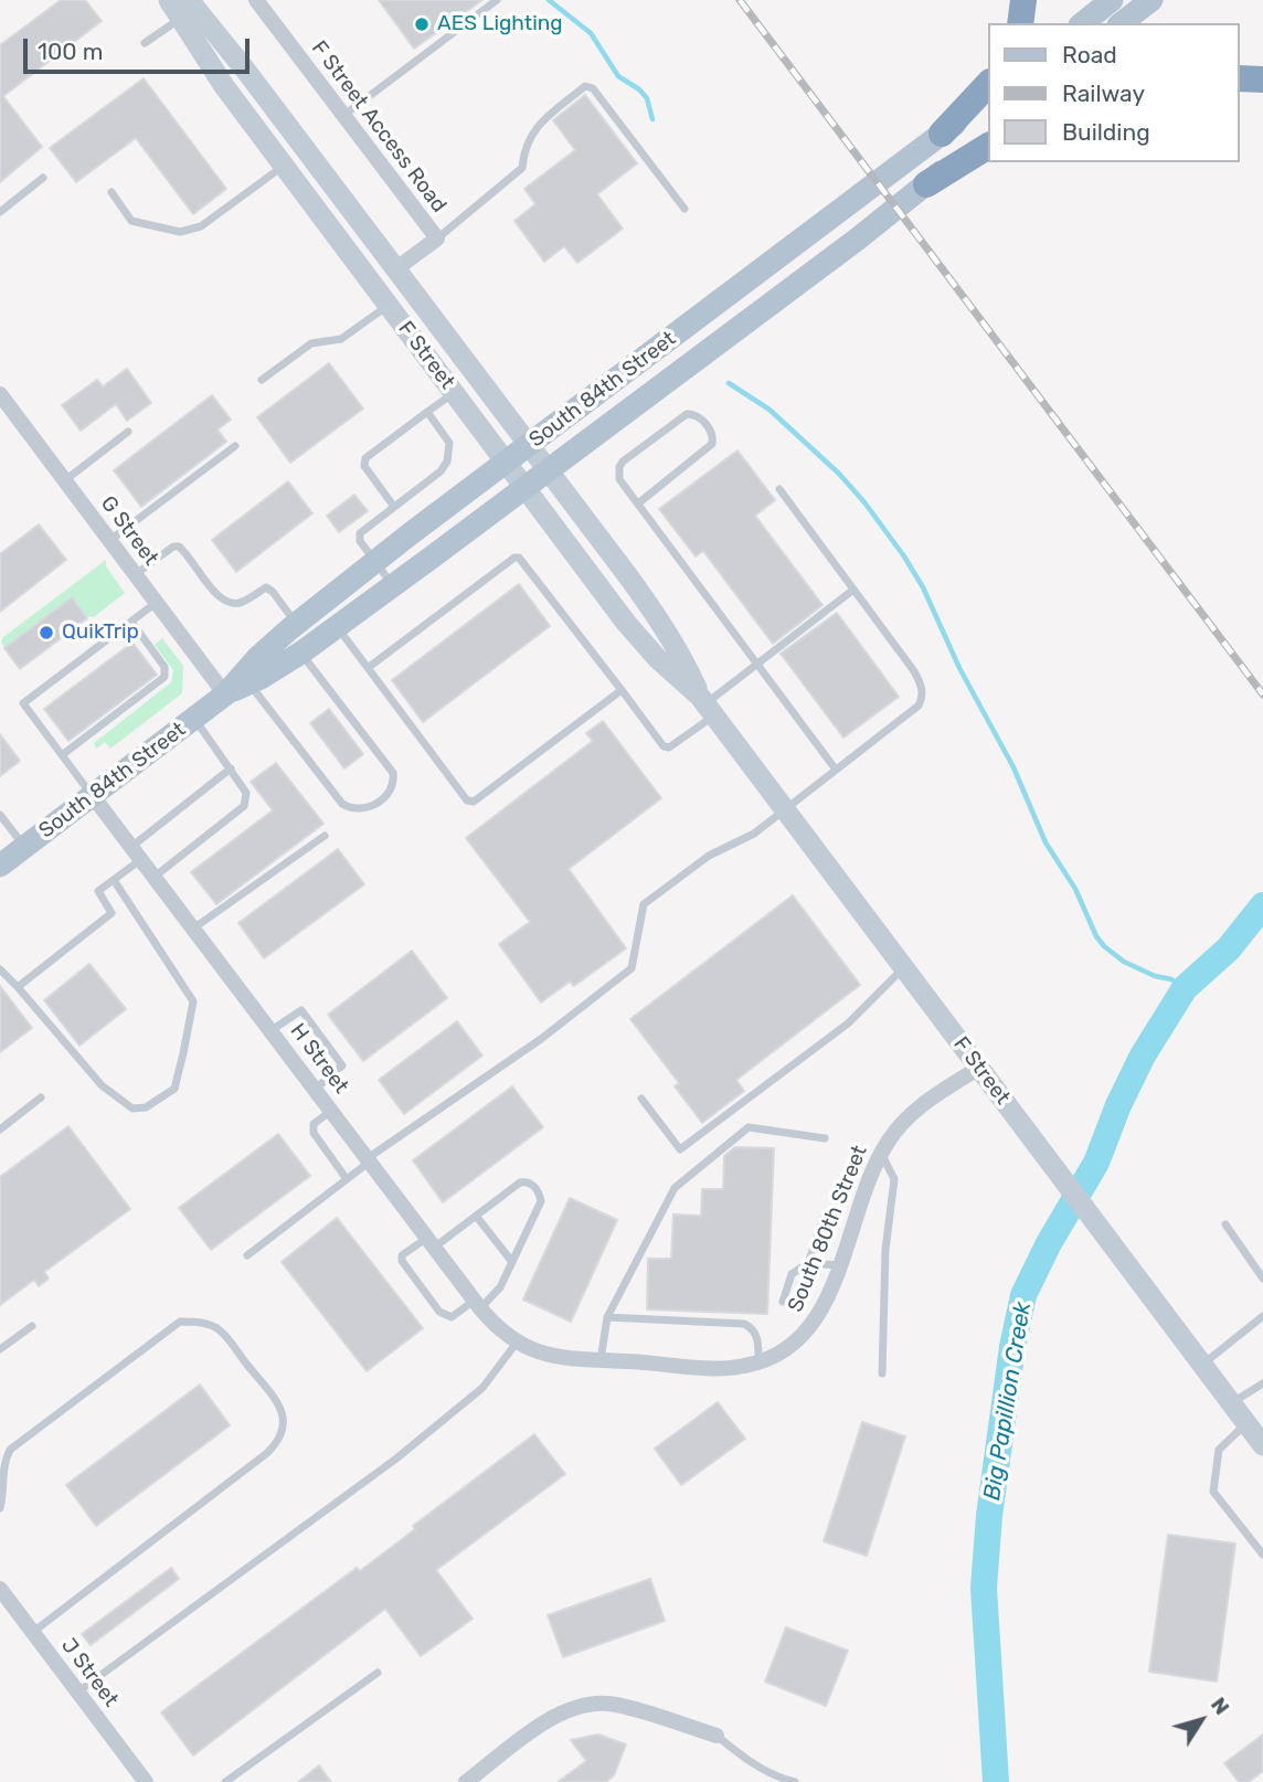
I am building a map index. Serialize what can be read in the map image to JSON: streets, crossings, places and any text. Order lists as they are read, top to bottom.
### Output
{
  "streets": {
    "main road": ["South 84th Street"],
    "street": [
      "F Street Access Road",
      "F Street",
      "G Street",
      "H Street",
      "South 80th Street",
      "J Street"
    ]
  },
  "crossings": [
    ["F Street Access Road", "F Street"],
    ["F Street", "South 84th Street"],
    ["F Street", "South 80th Street"],
    ["South 84th Street", "G Street"],
    ["South 84th Street", "H Street"],
    ["H Street", "South 80th Street"]
  ],
  "water": ["Big Papillion Creek"],
  "places": ["AES Lighting", "QuikTrip"],
  "legend": ["Road", "Railway", "Building"],
  "scale_bar": "100 m",
  "north": "top right"
}
